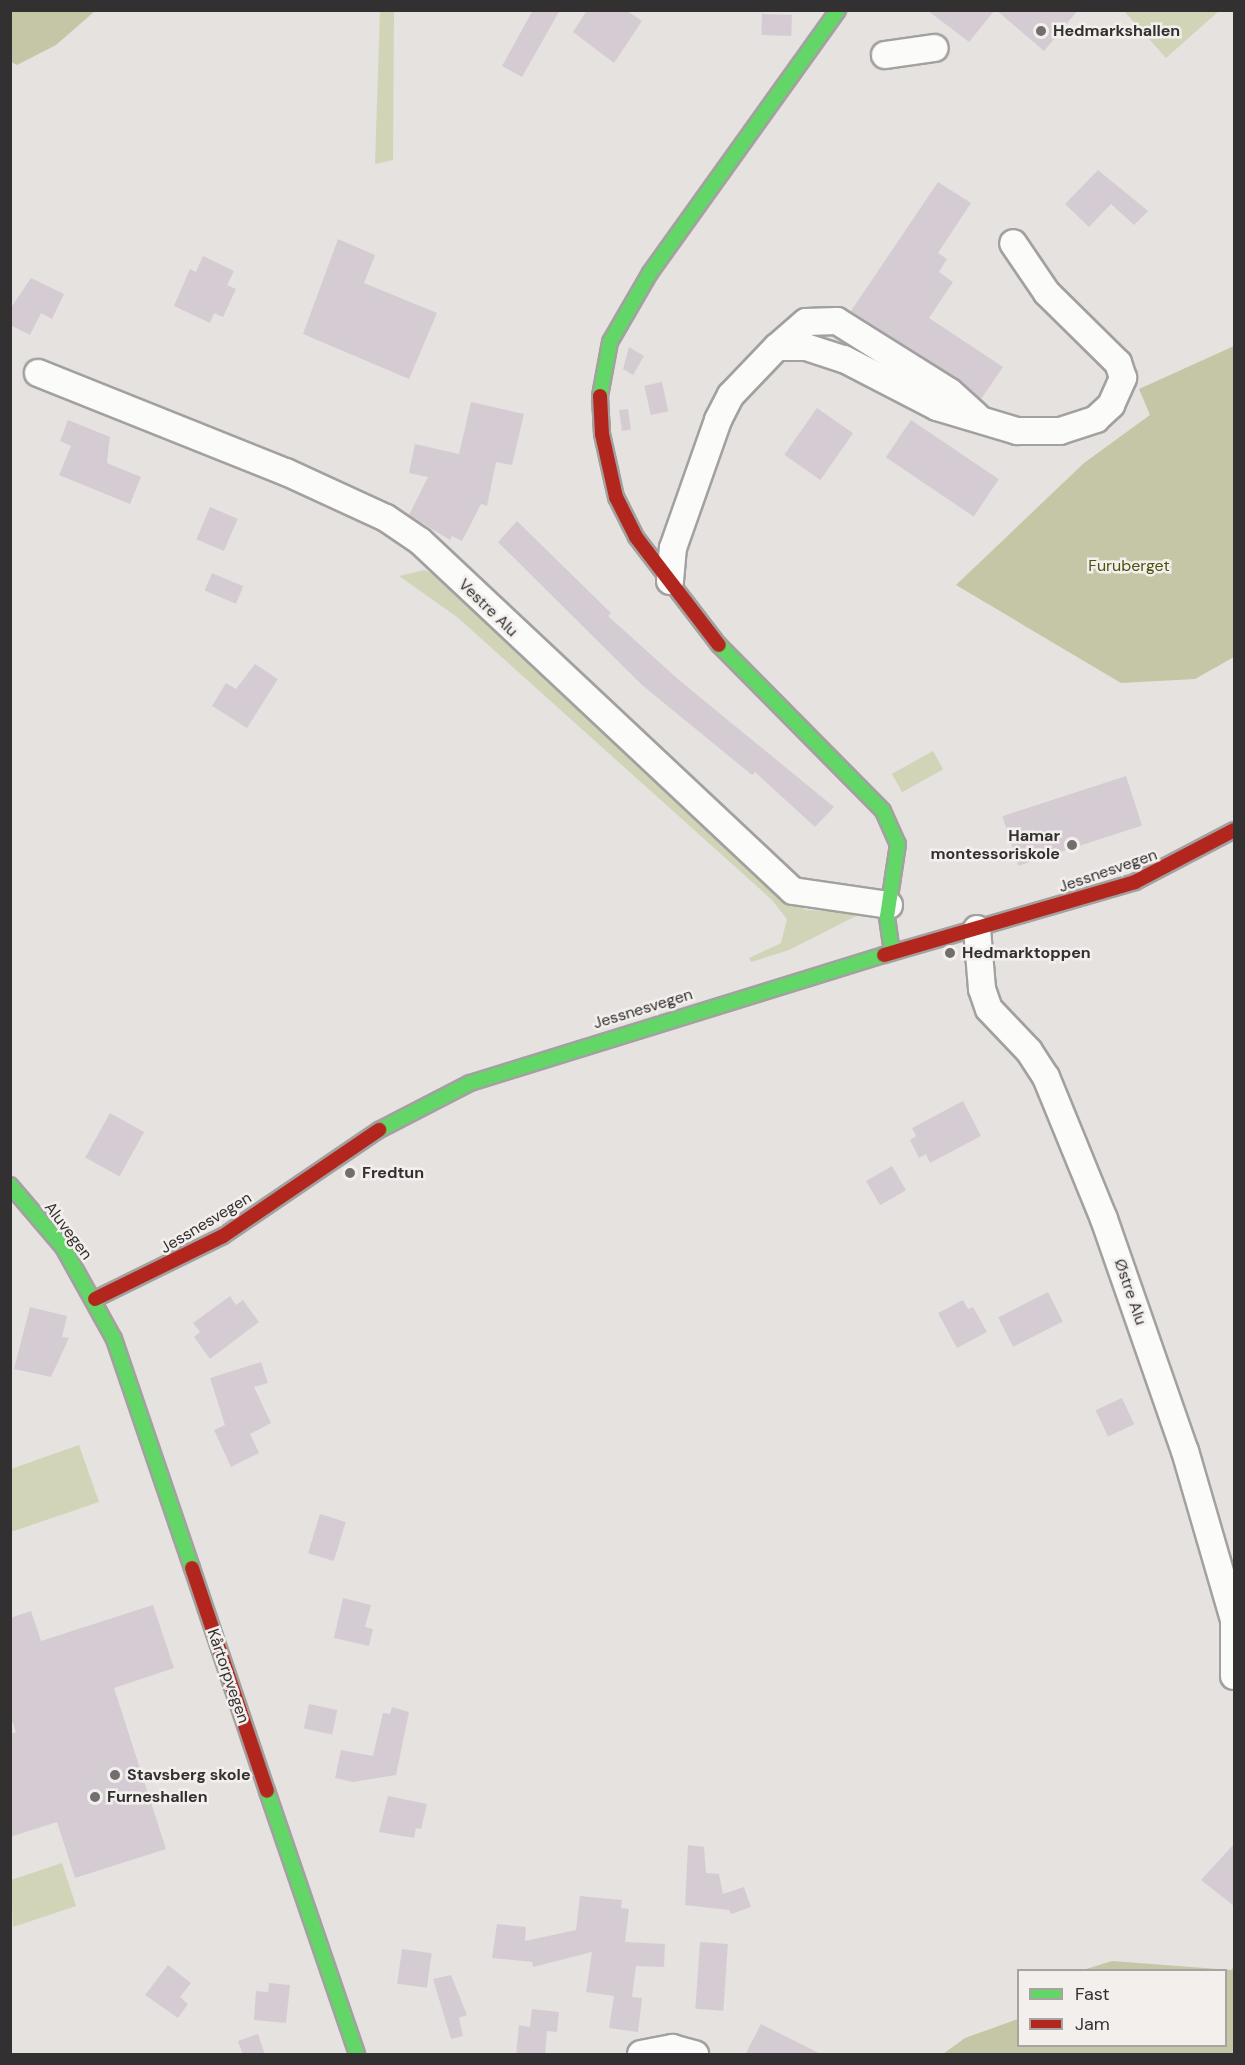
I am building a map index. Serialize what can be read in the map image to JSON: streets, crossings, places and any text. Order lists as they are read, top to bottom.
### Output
{
  "streets": {
    "main road": ["Jessnesvegen", "Aluvegen", "Kårtorpvegen"],
    "street": ["Vestre Alu", "Østre Alu"]
  },
  "crossings": [
    ["Jessnesvegen", "Aluvegen"],
    ["Jessnesvegen", "Østre Alu"],
    ["Jessnesvegen", "Kårtorpvegen"],
    ["Aluvegen", "Kårtorpvegen"]
  ],
  "parks": ["Furuberget"],
  "places": [
    "Hedmarkshallen",
    "Hamar montessoriskole",
    "Hedmarktoppen",
    "Fredtun",
    "Stavsberg skole",
    "Furneshallen"
  ],
  "legend": ["Fast", "Jam"]
}
